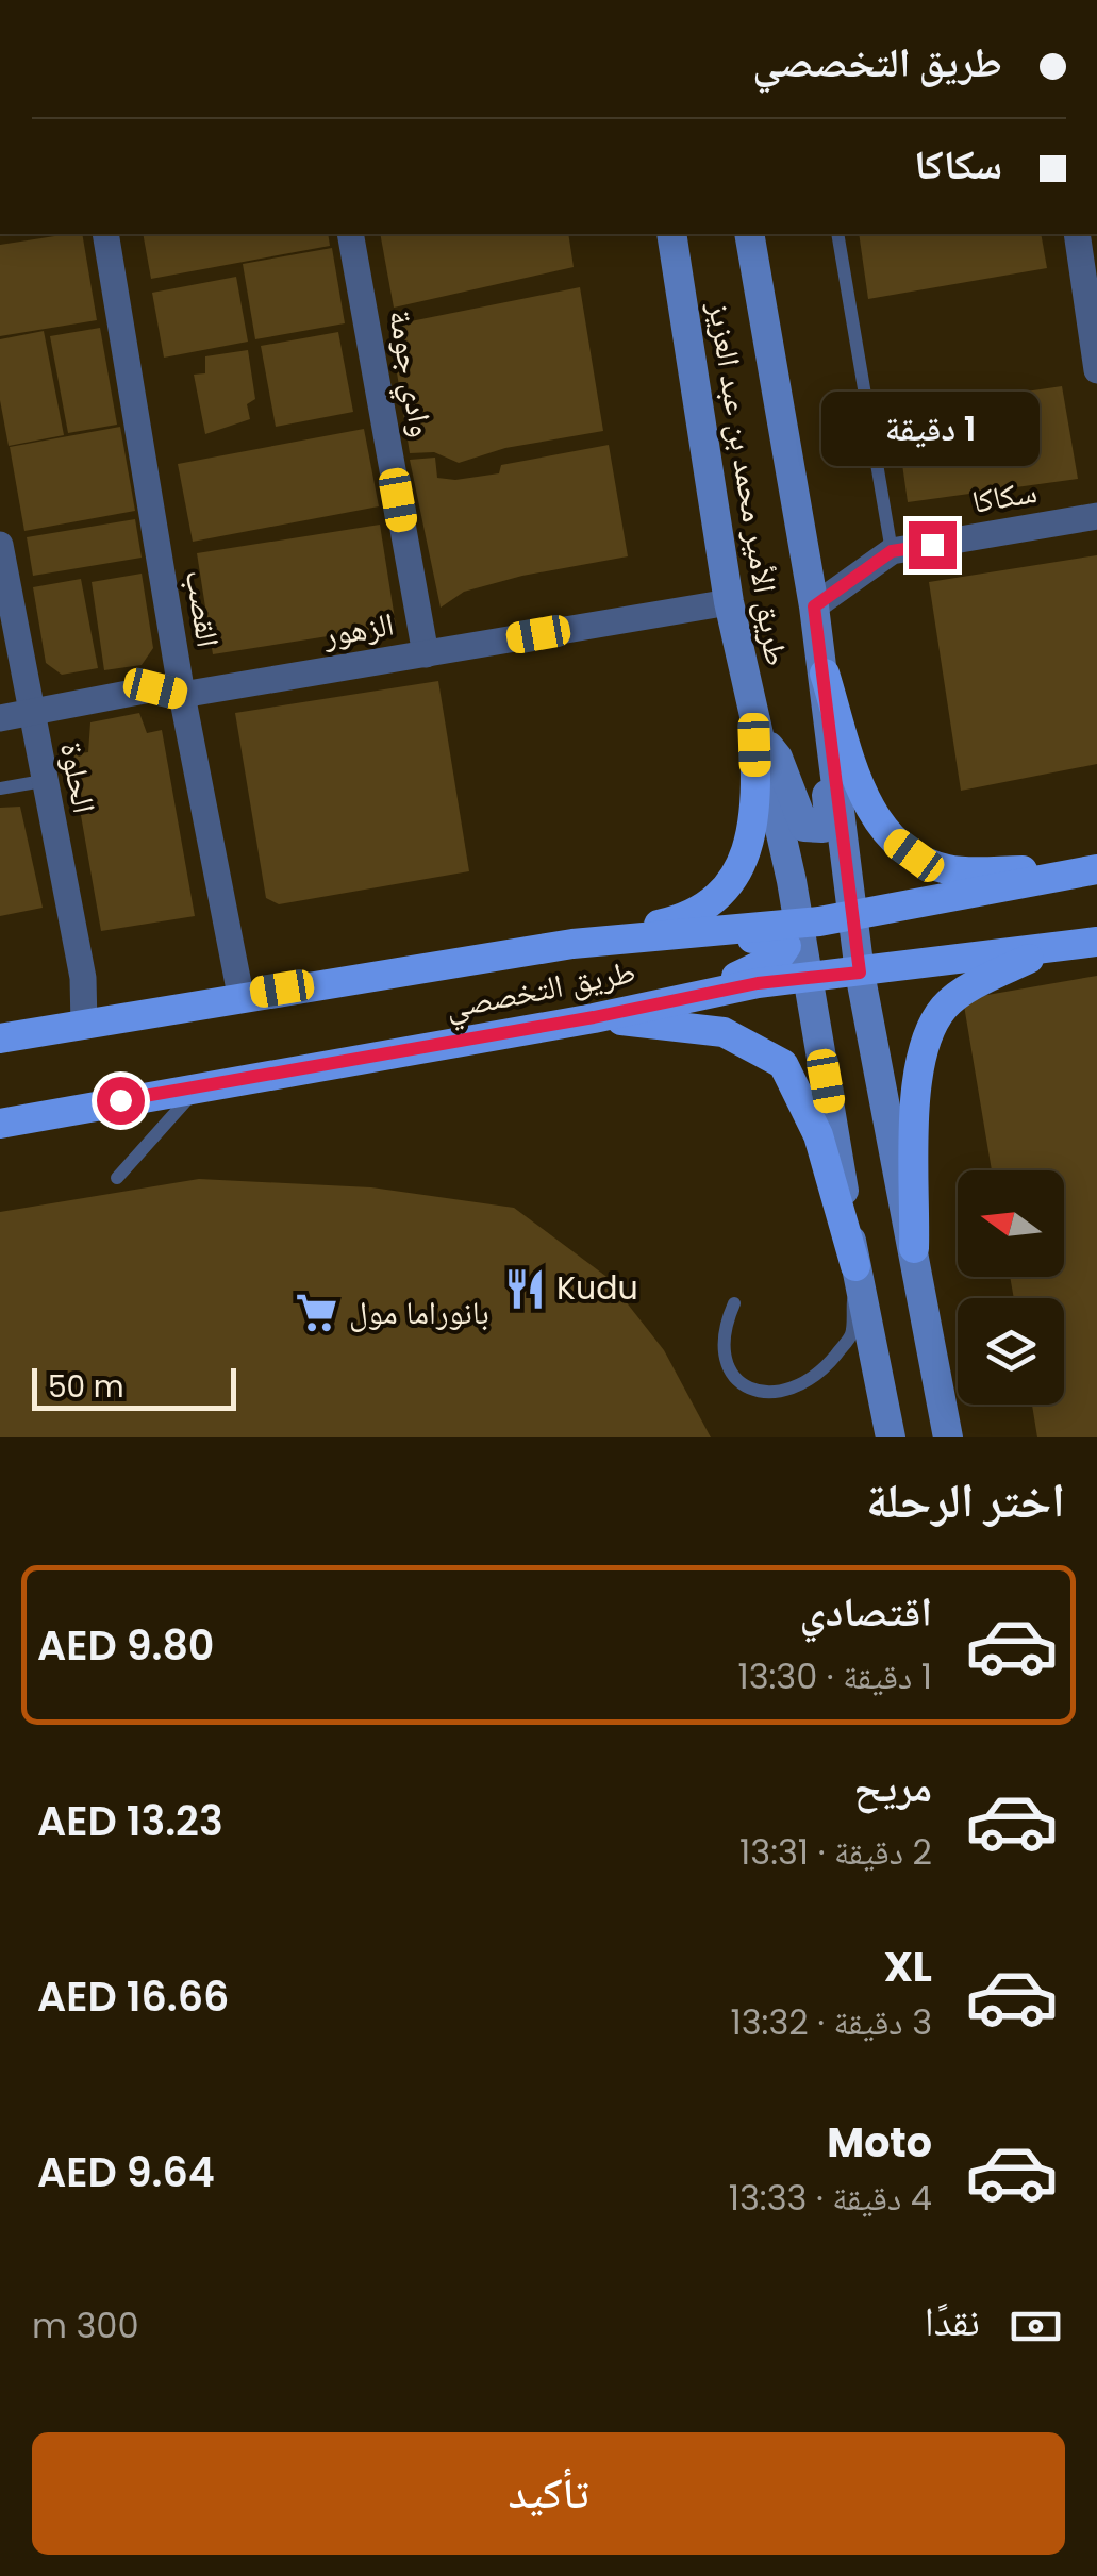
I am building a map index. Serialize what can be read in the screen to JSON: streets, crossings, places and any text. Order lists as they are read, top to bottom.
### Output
{
  "streets": {
    "main road": ["طريق الأمير محمد بن عبد العزيز", "طريق التخصصي"],
    "street": [
      "وادي جومة",
      "سكاكا",
      "القصب",
      "الزهور",
      "الحلوة"
    ]
  },
  "crossings": [
    ["وادي جومة", "الزهور"],
    ["طريق الأمير محمد بن عبد العزيز", "سكاكا"],
    ["طريق الأمير محمد بن عبد العزيز", "الزهور"],
    ["طريق الأمير محمد بن عبد العزيز", "طريق التخصصي"],
    ["القصب", "الزهور"],
    ["القصب", "طريق التخصصي"],
    ["الزهور", "الحلوة"],
    ["الحلوة", "طريق التخصصي"]
  ],
  "places": {
    "restaurant": ["Kudu"],
    "supermarket": ["بانوراما مول"]
  },
  "scale_bar": "50 m",
  "north": "left",
  "page": {
    "banner": ["طريق التخصصي", "سكاكا"],
    "bubble": "1 دقيقة",
    "scale": "50 m",
    "heading": "اختر الرحلة",
    "list": [
      {
        "name": "اقتصادي",
        "note": "1 دقيقة · 13:30",
        "value": "AED 9.80"
      },
      {
        "name": "مريح",
        "note": "2 دقيقة · 13:31",
        "value": "AED 13.23"
      },
      {
        "name": "XL",
        "note": "3 دقيقة · 13:32",
        "value": "AED 16.66"
      },
      {
        "name": "Moto",
        "note": "4 دقيقة · 13:33",
        "value": "AED 9.64"
      }
    ],
    "pay": ["نقدًا", "300 m"],
    "buttons": "تأكيد"
  }
}
